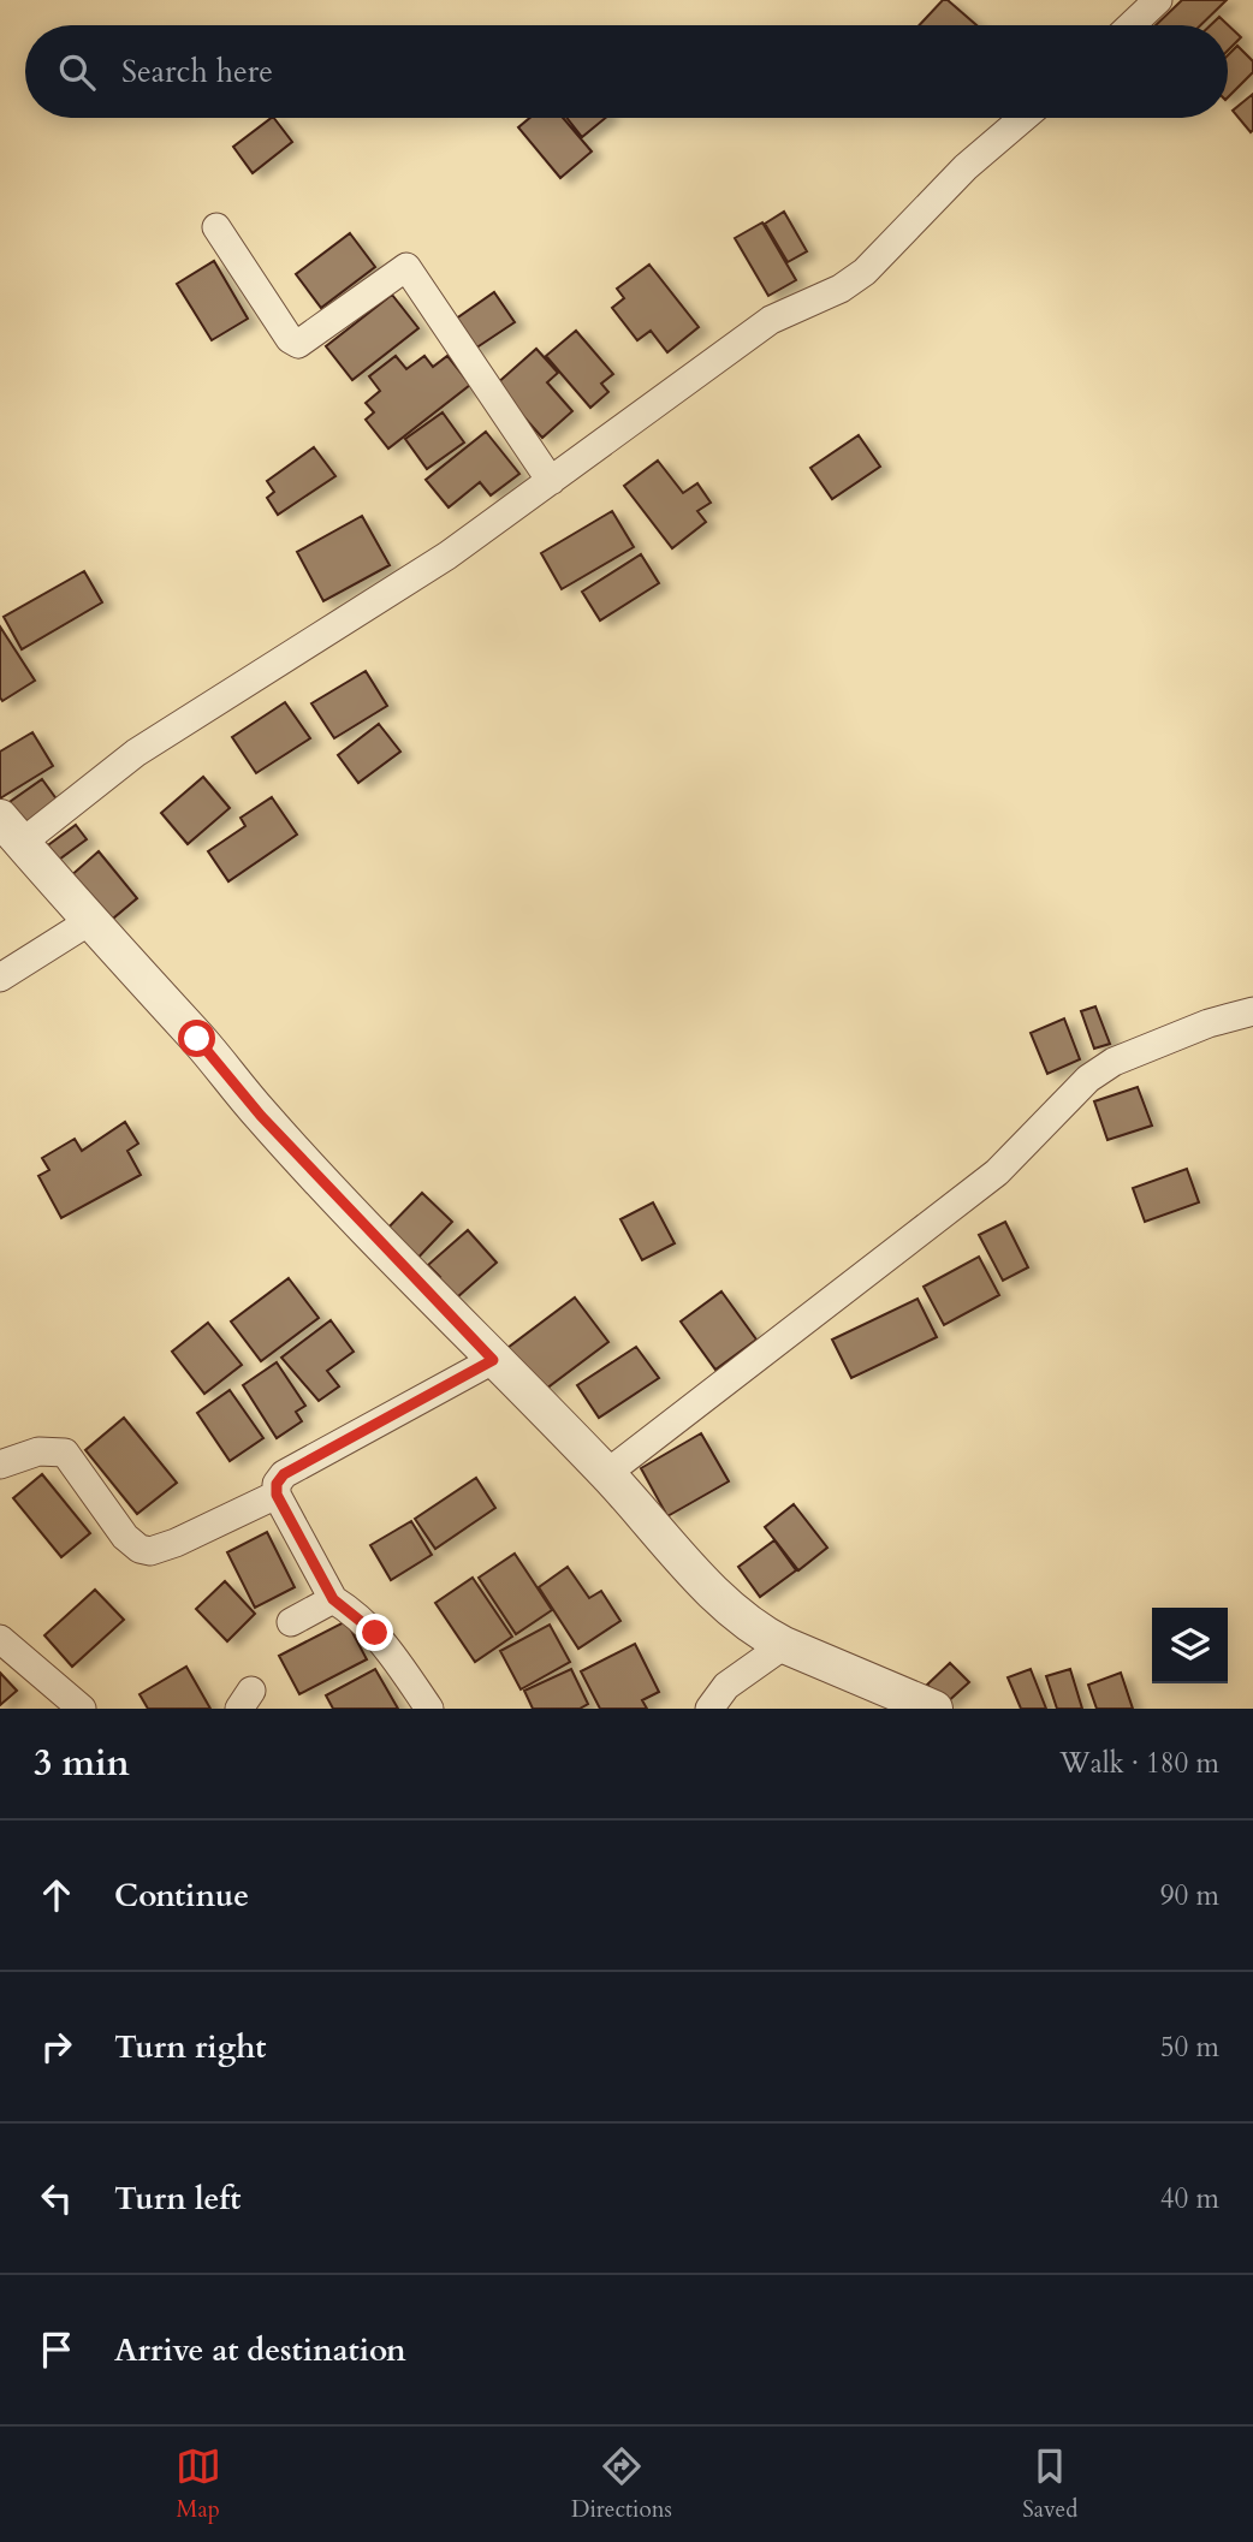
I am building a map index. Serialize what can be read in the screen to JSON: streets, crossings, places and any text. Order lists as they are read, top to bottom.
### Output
{
  "page": {
    "search": "Search here",
    "heading": ["3 min", "Walk · 180 m"],
    "list": [
      ["Continue", "90 m"],
      ["Turn right", "50 m"],
      ["Turn left", "40 m"],
      "Arrive at destination"
    ],
    "nav": ["Map", "Directions", "Saved"]
  }
}
